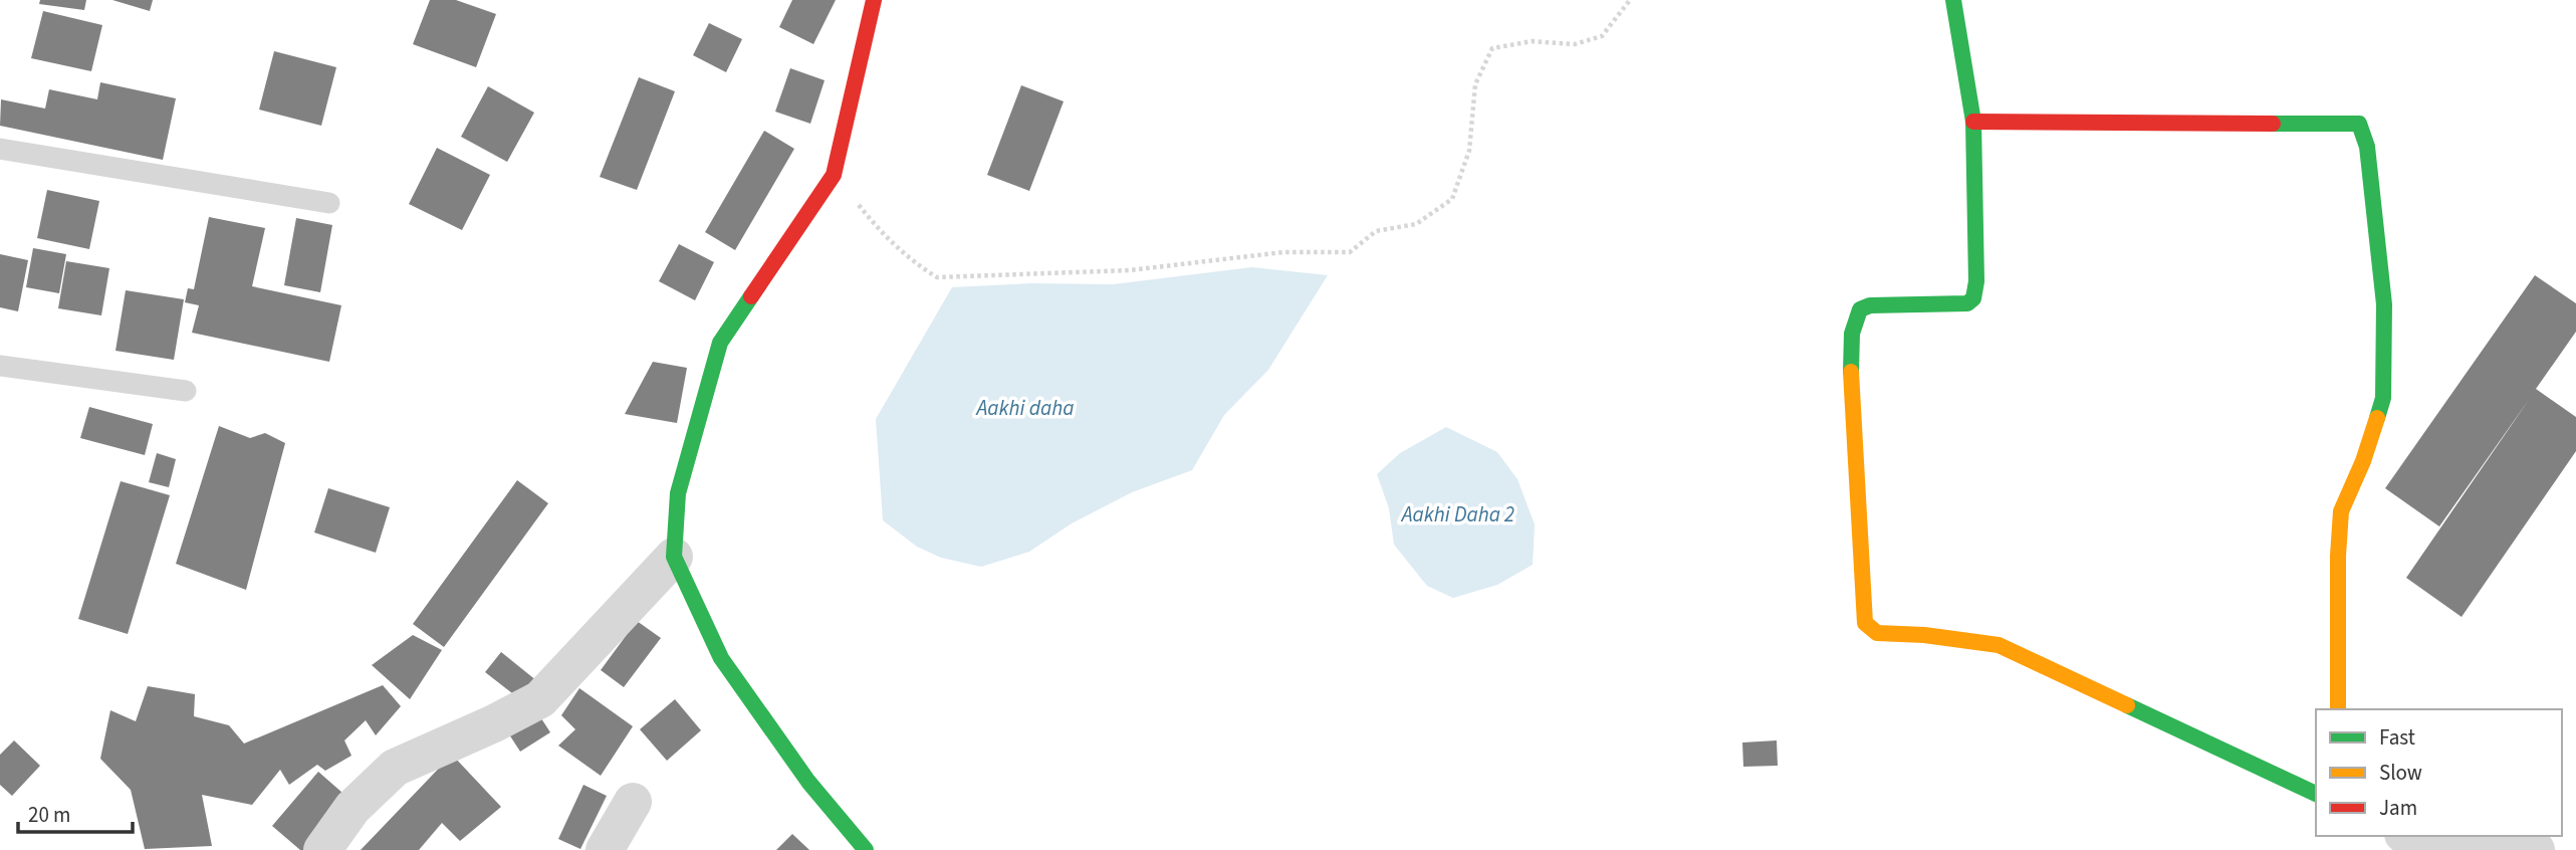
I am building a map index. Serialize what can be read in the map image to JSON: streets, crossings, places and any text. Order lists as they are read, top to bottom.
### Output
{
  "water": ["Aakhi daha", "Aakhi Daha 2"],
  "legend": ["Fast", "Slow", "Jam"],
  "scale_bar": "20 m"
}
